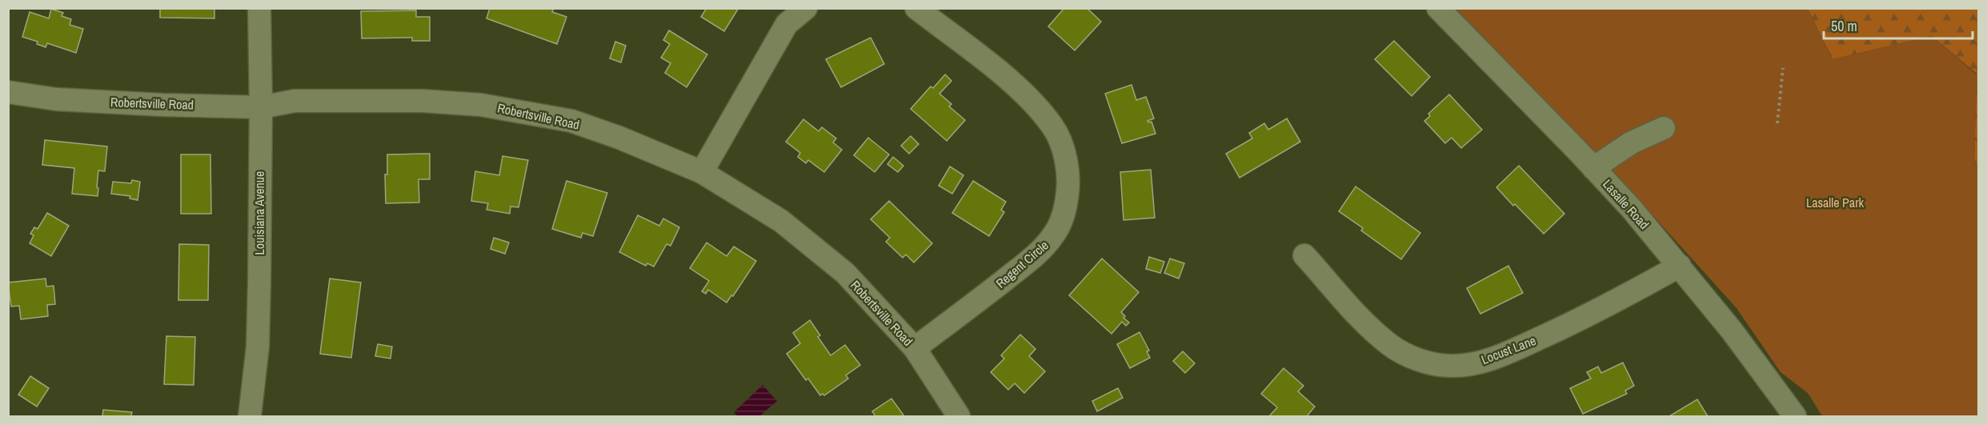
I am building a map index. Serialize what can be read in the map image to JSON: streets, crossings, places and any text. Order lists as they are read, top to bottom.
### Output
{
  "streets": {
    "street": [
      "Robertsville Road",
      "Lasalle Road",
      "Louisiana Avenue",
      "Regent Circle",
      "Locust Lane"
    ]
  },
  "crossings": [
    ["Robertsville Road", "Louisiana Avenue"],
    ["Robertsville Road", "Regent Circle"],
    ["Lasalle Road", "Locust Lane"]
  ],
  "parks": ["Lasalle Park"],
  "scale_bar": "50 m"
}
